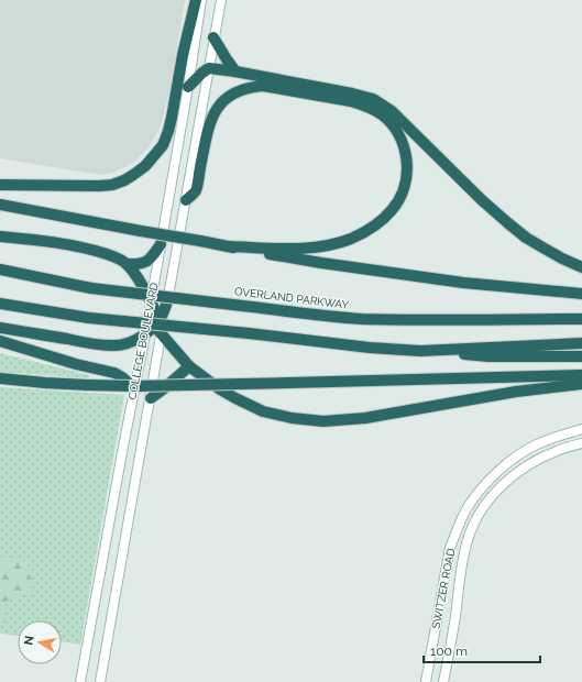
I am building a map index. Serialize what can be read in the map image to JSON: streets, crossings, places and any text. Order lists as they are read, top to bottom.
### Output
{
  "streets": {
    "highway": ["OVERLAND PARKWAY"],
    "main road": ["COLLEGE BOULEVARD", "SWITZER ROAD"]
  },
  "scale_bar": "100 m",
  "north": "left"
}
